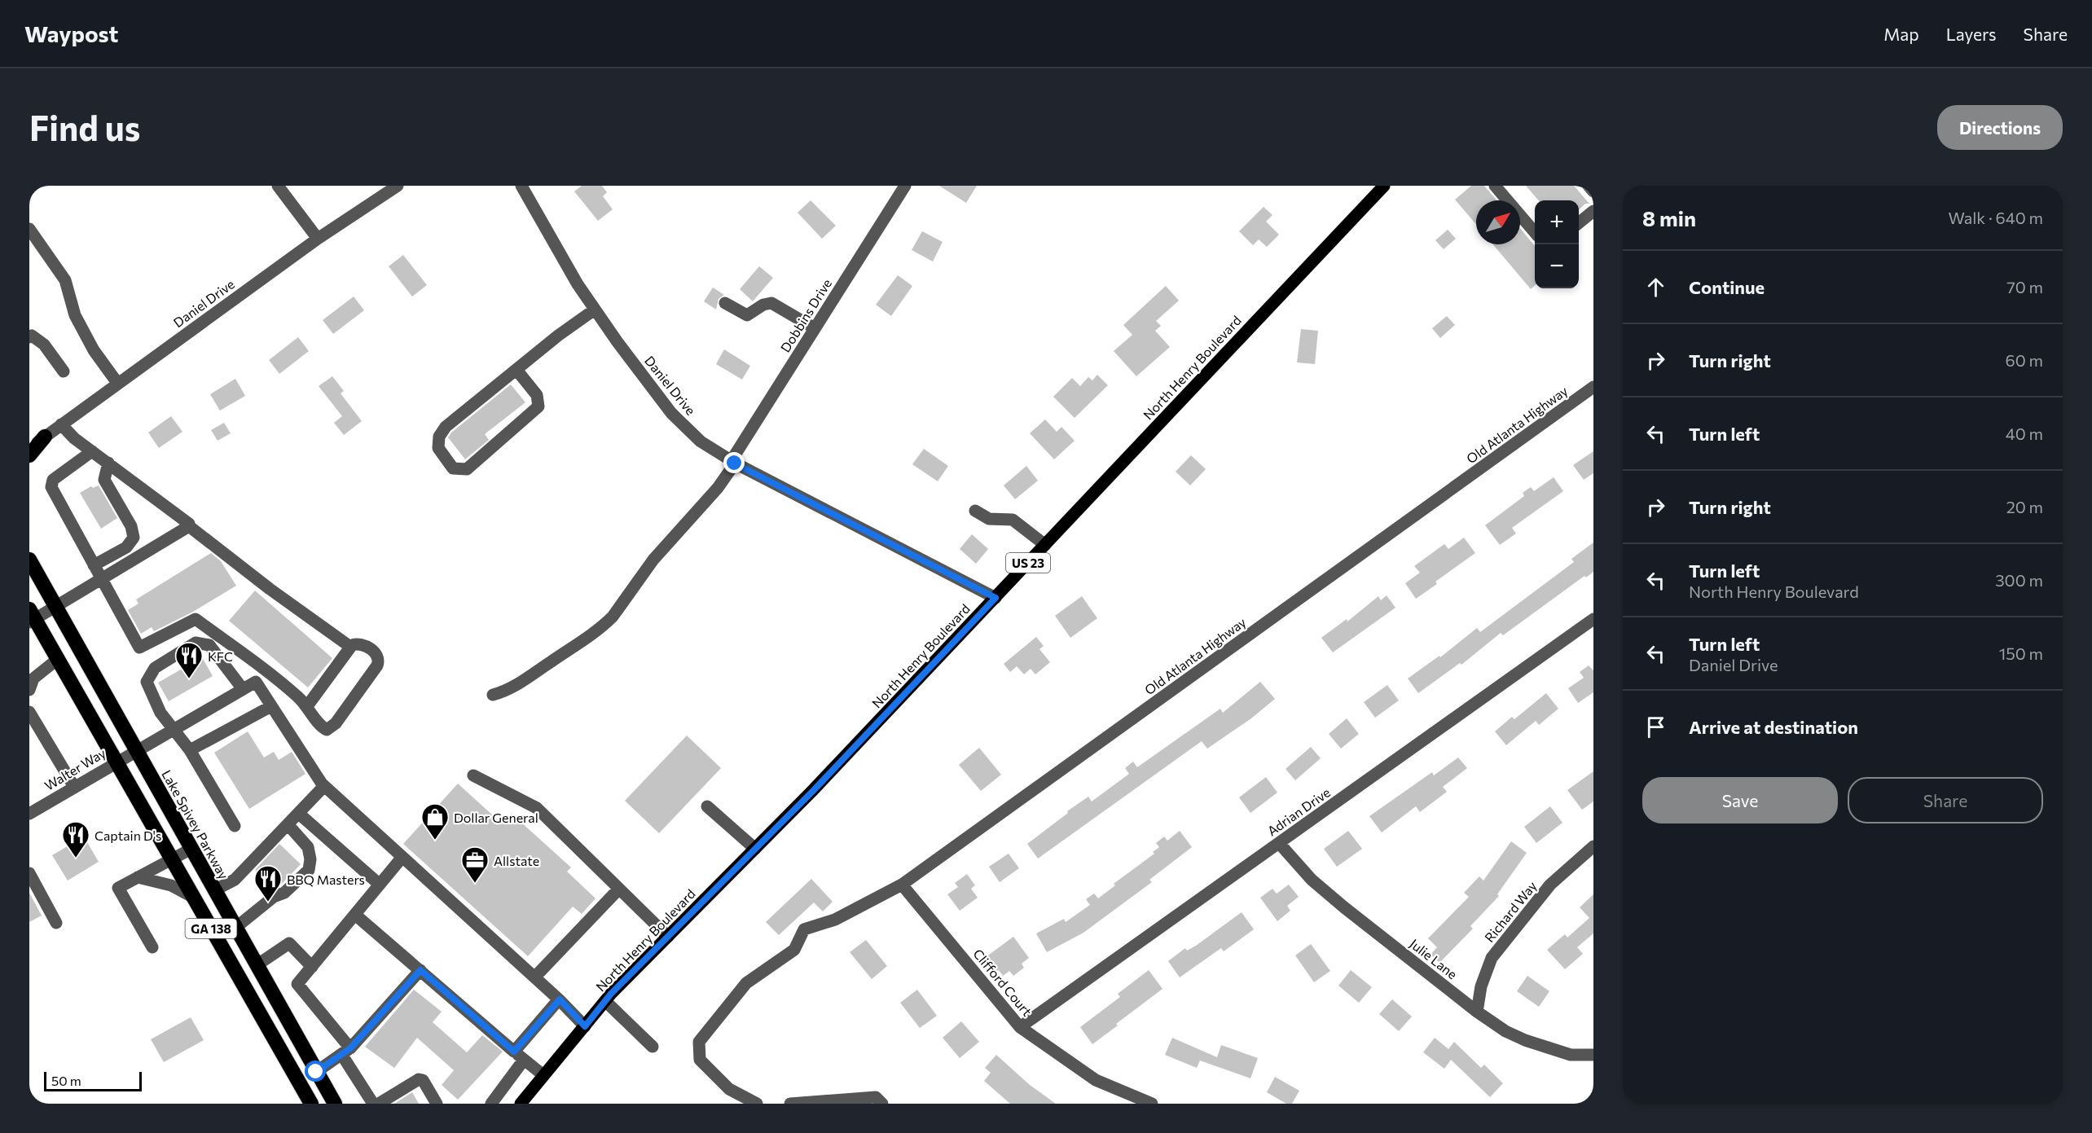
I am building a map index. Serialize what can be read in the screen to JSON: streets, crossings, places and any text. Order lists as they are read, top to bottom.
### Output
{
  "streets": {
    "highway": ["Lake Spivey Parkway", "GA 138"],
    "main road": ["North Henry Boulevard", "US 23"],
    "street": [
      "Daniel Drive",
      "Dobbins Drive",
      "Old Atlanta Highway",
      "Walter Way",
      "Adrian Drive",
      "Richard Way",
      "Julie Lane",
      "Clifford Court"
    ]
  },
  "crossings": [
    ["Daniel Drive", "Dobbins Drive"],
    ["Daniel Drive", "North Henry Boulevard"],
    ["Old Atlanta Highway", "Clifford Court"],
    ["Walter Way", "Lake Spivey Parkway"],
    ["Walter Way", "GA 138"],
    ["Adrian Drive", "Julie Lane"],
    ["Adrian Drive", "Clifford Court"],
    ["Richard Way", "Julie Lane"]
  ],
  "places": {
    "restaurant": ["KFC", "Captain D's", "BBQ Masters"],
    "shop": ["Dollar General"],
    "office": ["Allstate"]
  },
  "scale_bar": "50 m",
  "north": "top right",
  "page": {
    "header": "Waypost",
    "nav": ["Map", "Layers", "Share"],
    "buttons": [
      "Directions",
      ["Save", "Share"]
    ],
    "title": "Find us",
    "heading": ["8 min", "Walk · 640 m"],
    "map_buttons": ["+", "−"],
    "list": [
      ["Continue", "70 m"],
      ["Turn right", "60 m"],
      ["Turn left", "40 m"],
      ["Turn right", "20 m"],
      ["Turn left", "North Henry Boulevard", "300 m"],
      ["Turn left", "Daniel Drive", "150 m"],
      "Arrive at destination"
    ],
    "scale": "50 m"
  }
}
